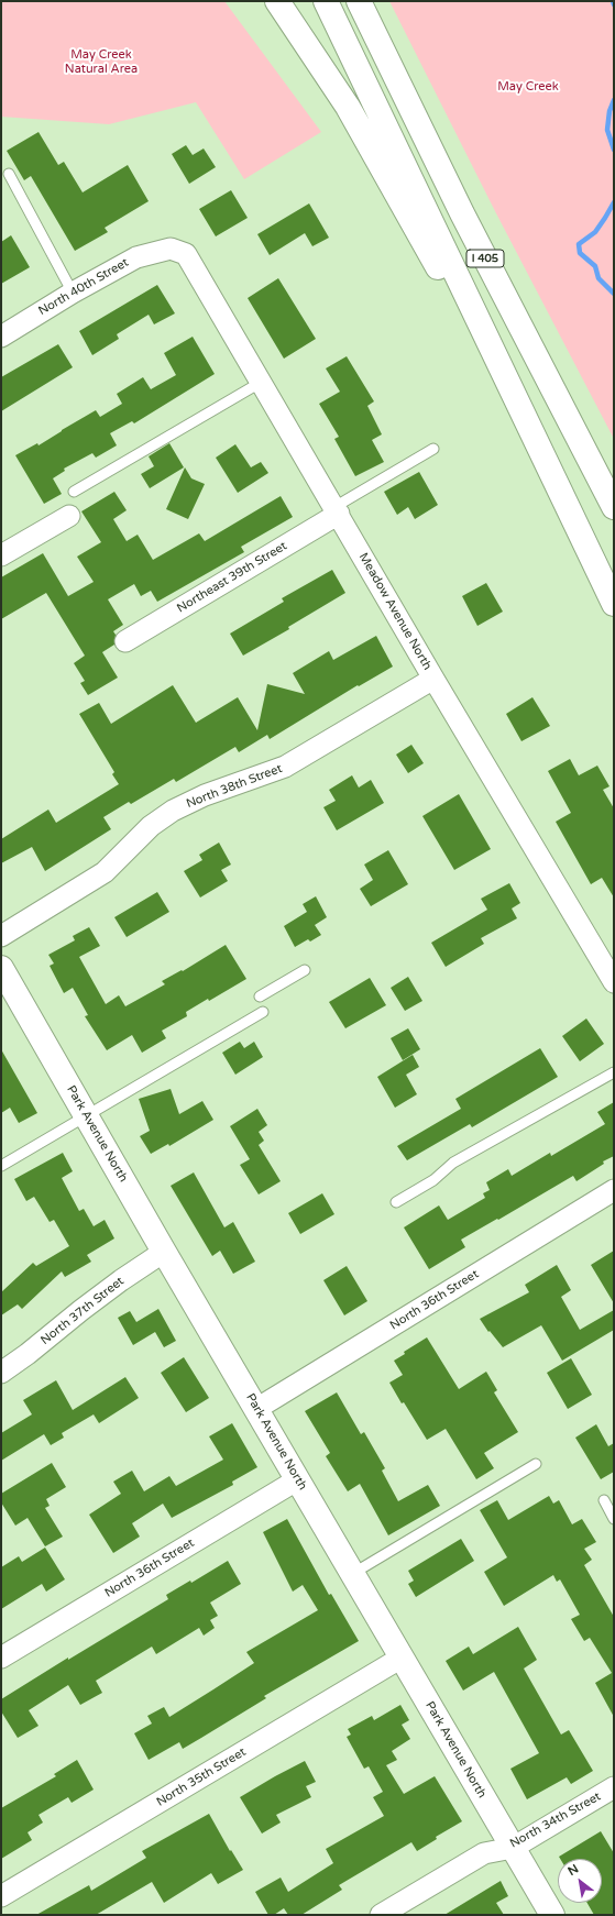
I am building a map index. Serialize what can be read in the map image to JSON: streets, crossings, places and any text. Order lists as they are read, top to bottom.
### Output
{
  "streets": {
    "main road": ["I 405", "Park Avenue North"],
    "street": [
      "North 40th Street",
      "Northeast 39th Street",
      "Meadow Avenue North",
      "North 38th Street",
      "North 36th Street",
      "North 37th Street",
      "North 35th Street",
      "North 34th Street"
    ]
  },
  "crossings": [
    ["North 40th Street", "Meadow Avenue North"],
    ["Northeast 39th Street", "Meadow Avenue North"],
    ["Meadow Avenue North", "North 38th Street"],
    ["Park Avenue North", "North 36th Street"],
    ["Park Avenue North", "North 37th Street"],
    ["Park Avenue North", "North 35th Street"],
    ["Park Avenue North", "North 34th Street"]
  ],
  "parks": ["May Creek Natural Area", "May Creek"],
  "north": "top left"
}
